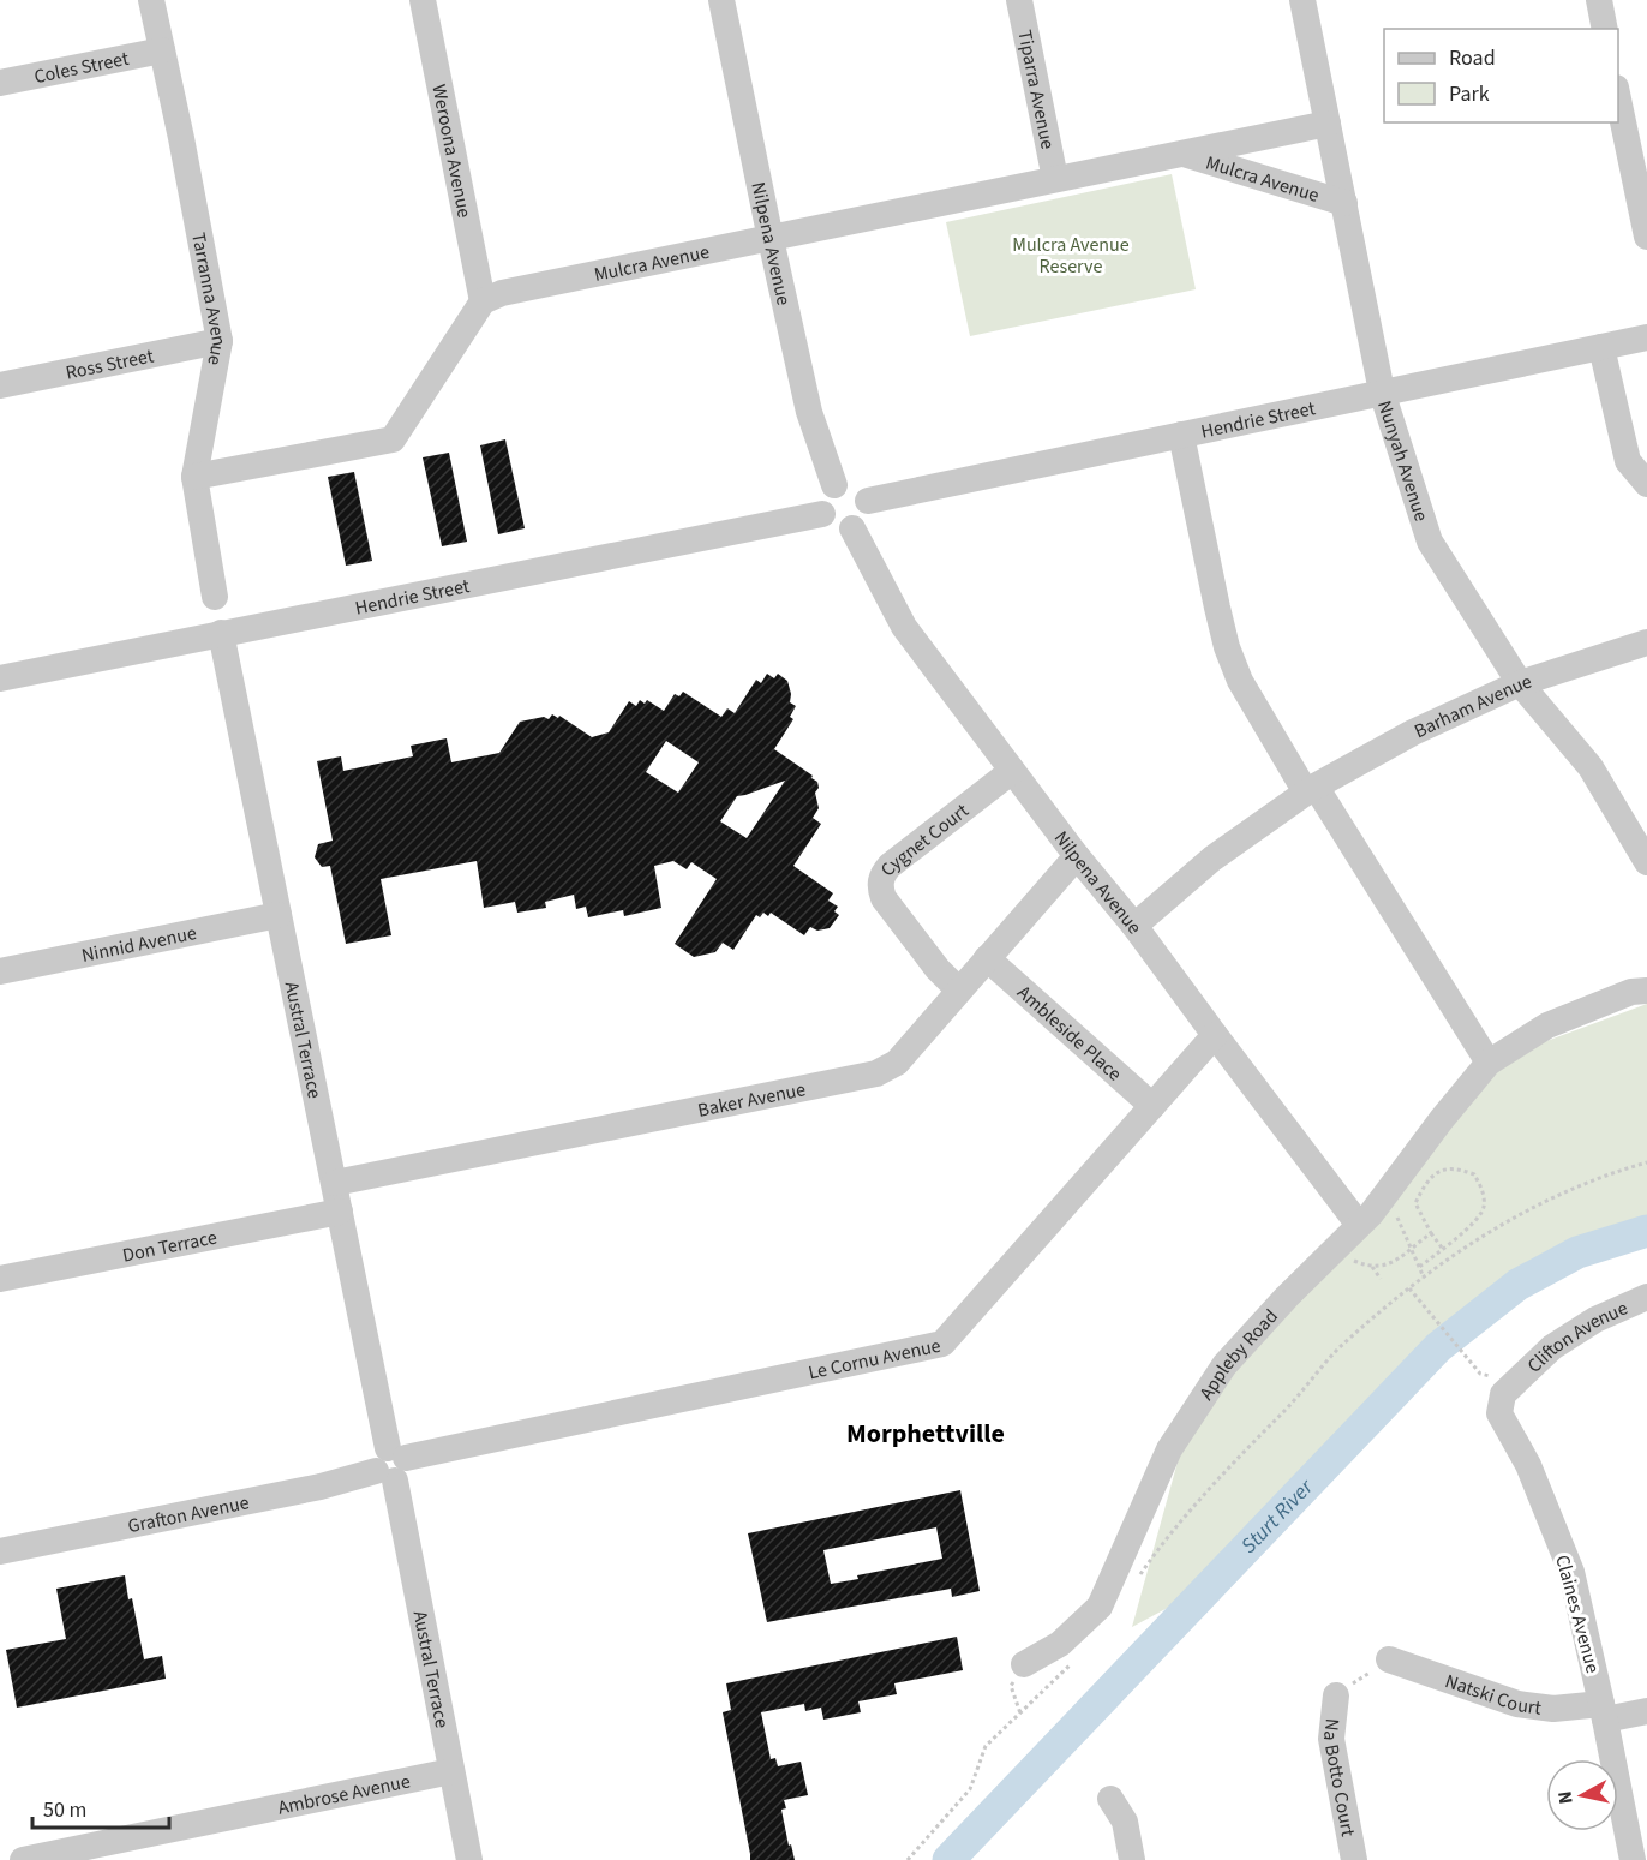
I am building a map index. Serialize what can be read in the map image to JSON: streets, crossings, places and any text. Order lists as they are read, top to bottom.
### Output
{
  "streets": {
    "street": [
      "Coles Street",
      "Tiparra Avenue",
      "Weroona Avenue",
      "Mulcra Avenue",
      "Nilpena Avenue",
      "Tarranna Avenue",
      "Ross Street",
      "Hendrie Street",
      "Nunyah Avenue",
      "Barham Avenue",
      "Cygnet Court",
      "Ninnid Avenue",
      "Ambleside Place",
      "Austral Terrace",
      "Baker Avenue",
      "Don Terrace",
      "Clifton Avenue",
      "Appleby Road",
      "Le Cornu Avenue",
      "Grafton Avenue",
      "Claines Avenue",
      "Natski Court",
      "Na Botto Court",
      "Ambrose Avenue"
    ]
  },
  "crossings": [
    ["Coles Street", "Tarranna Avenue"],
    ["Tiparra Avenue", "Mulcra Avenue"],
    ["Weroona Avenue", "Mulcra Avenue"],
    ["Mulcra Avenue", "Nilpena Avenue"],
    ["Mulcra Avenue", "Nunyah Avenue"],
    ["Nilpena Avenue", "Hendrie Street"],
    ["Nilpena Avenue", "Barham Avenue"],
    ["Nilpena Avenue", "Cygnet Court"],
    ["Nilpena Avenue", "Baker Avenue"],
    ["Nilpena Avenue", "Appleby Road"],
    ["Nilpena Avenue", "Le Cornu Avenue"],
    ["Tarranna Avenue", "Ross Street"],
    ["Hendrie Street", "Nunyah Avenue"],
    ["Hendrie Street", "Austral Terrace"],
    ["Nunyah Avenue", "Barham Avenue"],
    ["Cygnet Court", "Baker Avenue"],
    ["Ninnid Avenue", "Austral Terrace"],
    ["Ambleside Place", "Baker Avenue"],
    ["Ambleside Place", "Le Cornu Avenue"],
    ["Austral Terrace", "Baker Avenue"],
    ["Austral Terrace", "Don Terrace"],
    ["Austral Terrace", "Le Cornu Avenue"],
    ["Austral Terrace", "Grafton Avenue"],
    ["Austral Terrace", "Ambrose Avenue"],
    ["Clifton Avenue", "Claines Avenue"],
    ["Le Cornu Avenue", "Grafton Avenue"],
    ["Claines Avenue", "Natski Court"]
  ],
  "districts": ["Morphettville"],
  "water": ["Sturt River"],
  "parks": ["Mulcra Avenue Reserve"],
  "legend": ["Road", "Park"],
  "scale_bar": "50 m",
  "north": "left"
}
